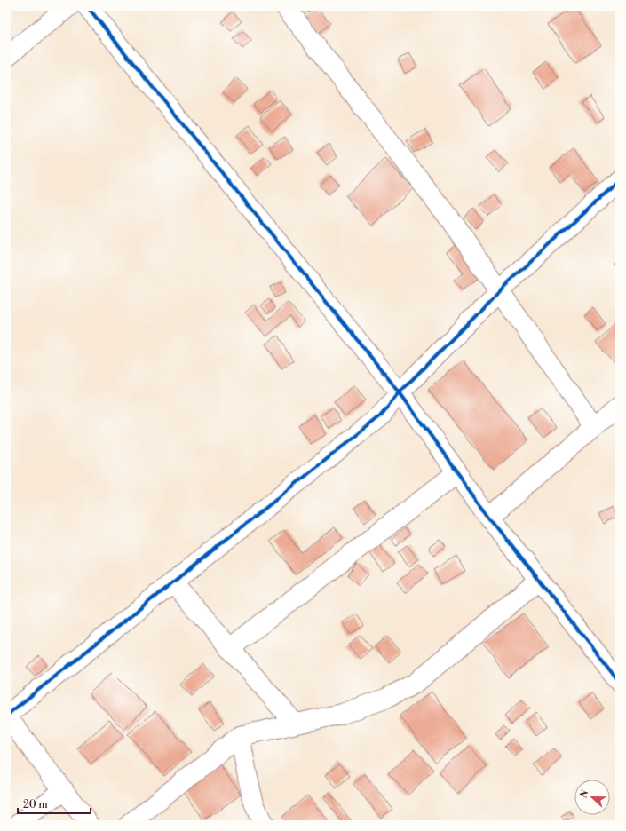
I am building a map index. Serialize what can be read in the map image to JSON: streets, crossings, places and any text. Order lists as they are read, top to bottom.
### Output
{
  "scale_bar": "20 m",
  "north": "left"
}
